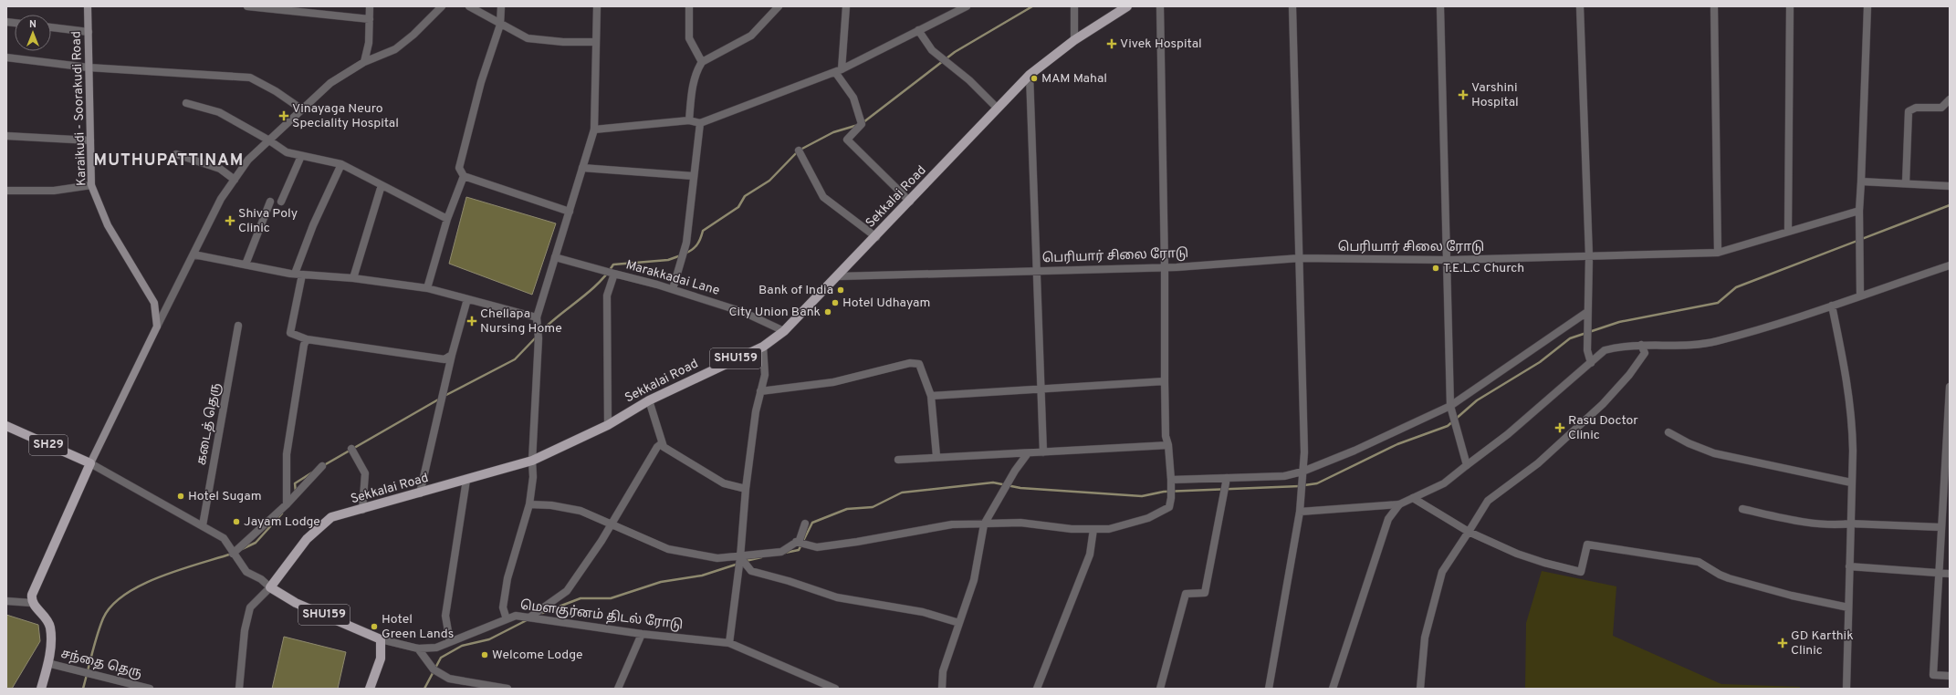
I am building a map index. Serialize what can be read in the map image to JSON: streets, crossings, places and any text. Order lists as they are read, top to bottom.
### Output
{
  "streets": {
    "main road": [
      "Karaikudi - Soorakudi Road",
      "Sekkalai Road",
      "SHU159",
      "SH29",
      "மௌகுர்னம் திடல் ரோடு"
    ],
    "street": [
      "பெரியார் சிலை ரோடு",
      "Marakkadai Lane",
      "கடைத் தெரு",
      "சந்தை தெரு"
    ]
  },
  "crossings": [
    ["Sekkalai Road", "பெரியார் சிலை ரோடு"],
    ["Sekkalai Road", "Marakkadai Lane"],
    ["Sekkalai Road", "மௌகுர்னம் திடல் ரோடு"]
  ],
  "districts": ["MUTHUPATTINAM"],
  "places": {
    "health": [
      "Vivek Hospital",
      "Varshini Hospital",
      "Vinayaga Neuro Speciality Hospital",
      "Shiva Poly Clinic",
      "Chellapa Nursing Home",
      "Rasu Doctor Clinic",
      "GD Karthik Clinic"
    ],
    "other": [
      "MAM Mahal",
      "T.E.L.C Church",
      "Bank of India",
      "Hotel Udhayam",
      "City Union Bank",
      "Hotel Sugam",
      "Jayam Lodge",
      "Hotel Green Lands",
      "Welcome Lodge"
    ]
  },
  "north": "top"
}
